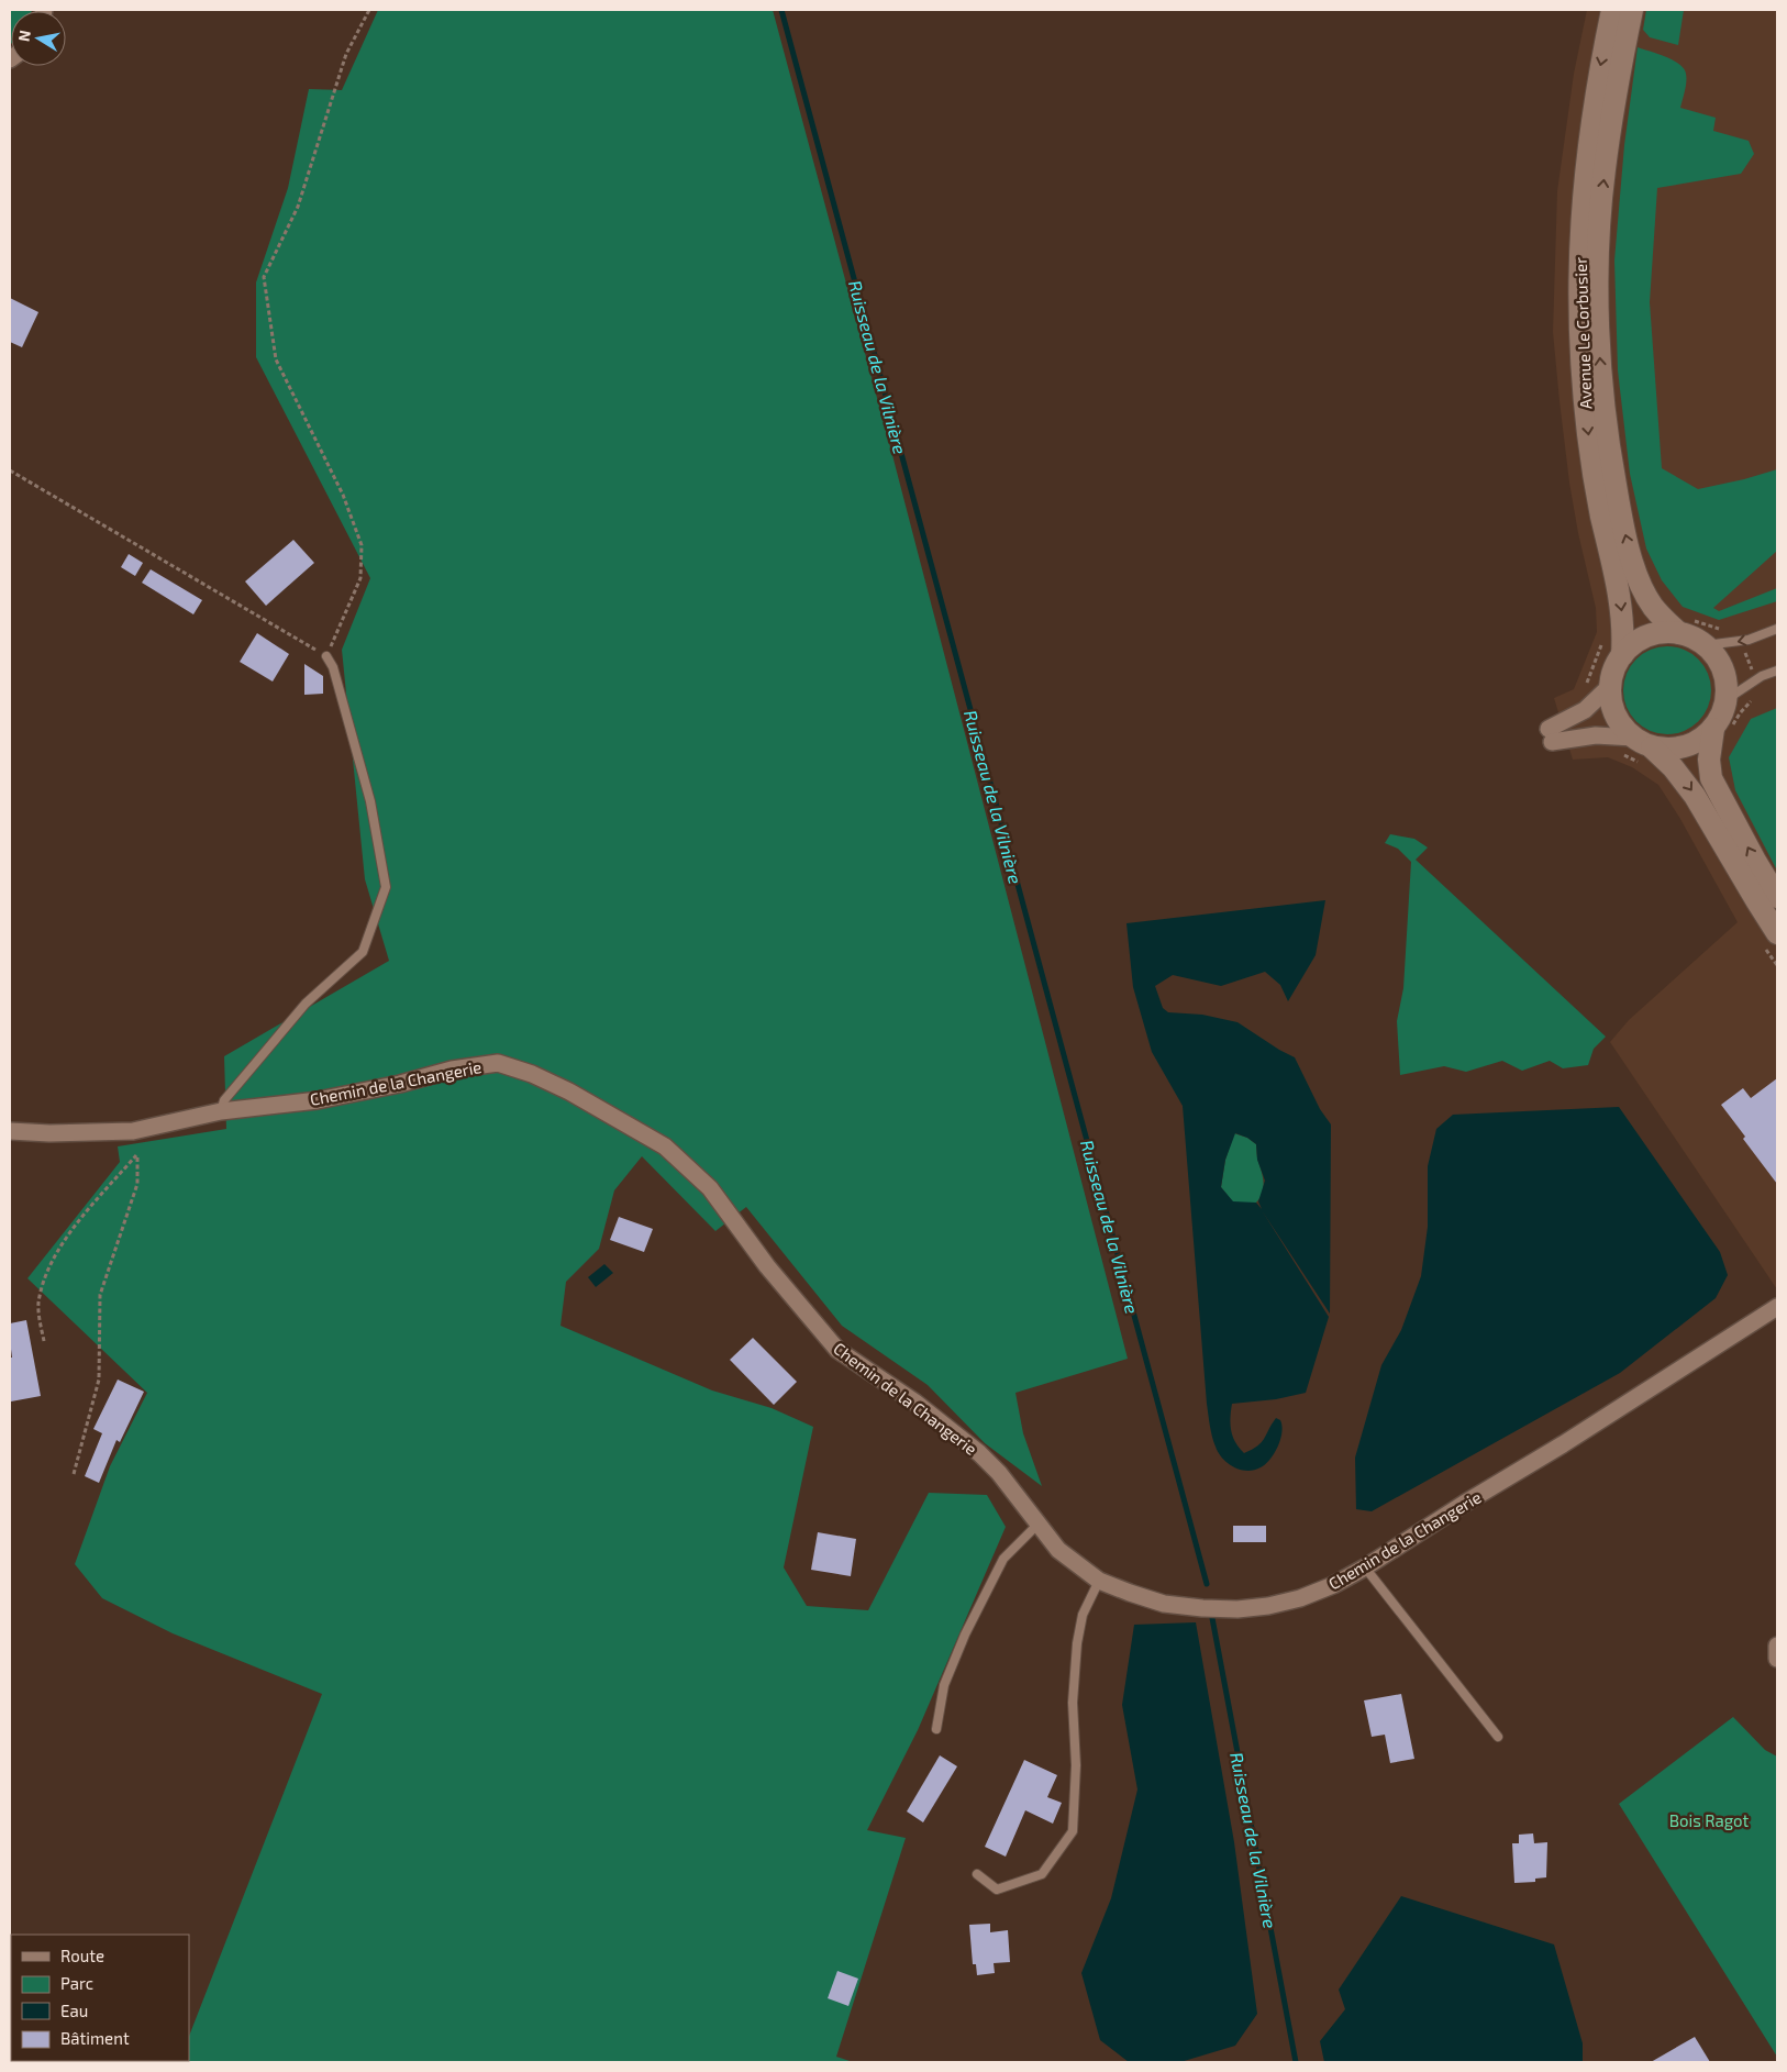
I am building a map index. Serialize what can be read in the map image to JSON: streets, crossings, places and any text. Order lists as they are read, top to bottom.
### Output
{
  "streets": {
    "street": ["Avenue Le Corbusier", "Chemin de la Changerie"]
  },
  "water": ["Ruisseau de la Vilnière"],
  "parks": ["Bois Ragot"],
  "legend": [
    "Route",
    "Parc",
    "Eau",
    "Bâtiment"
  ],
  "north": "left"
}
